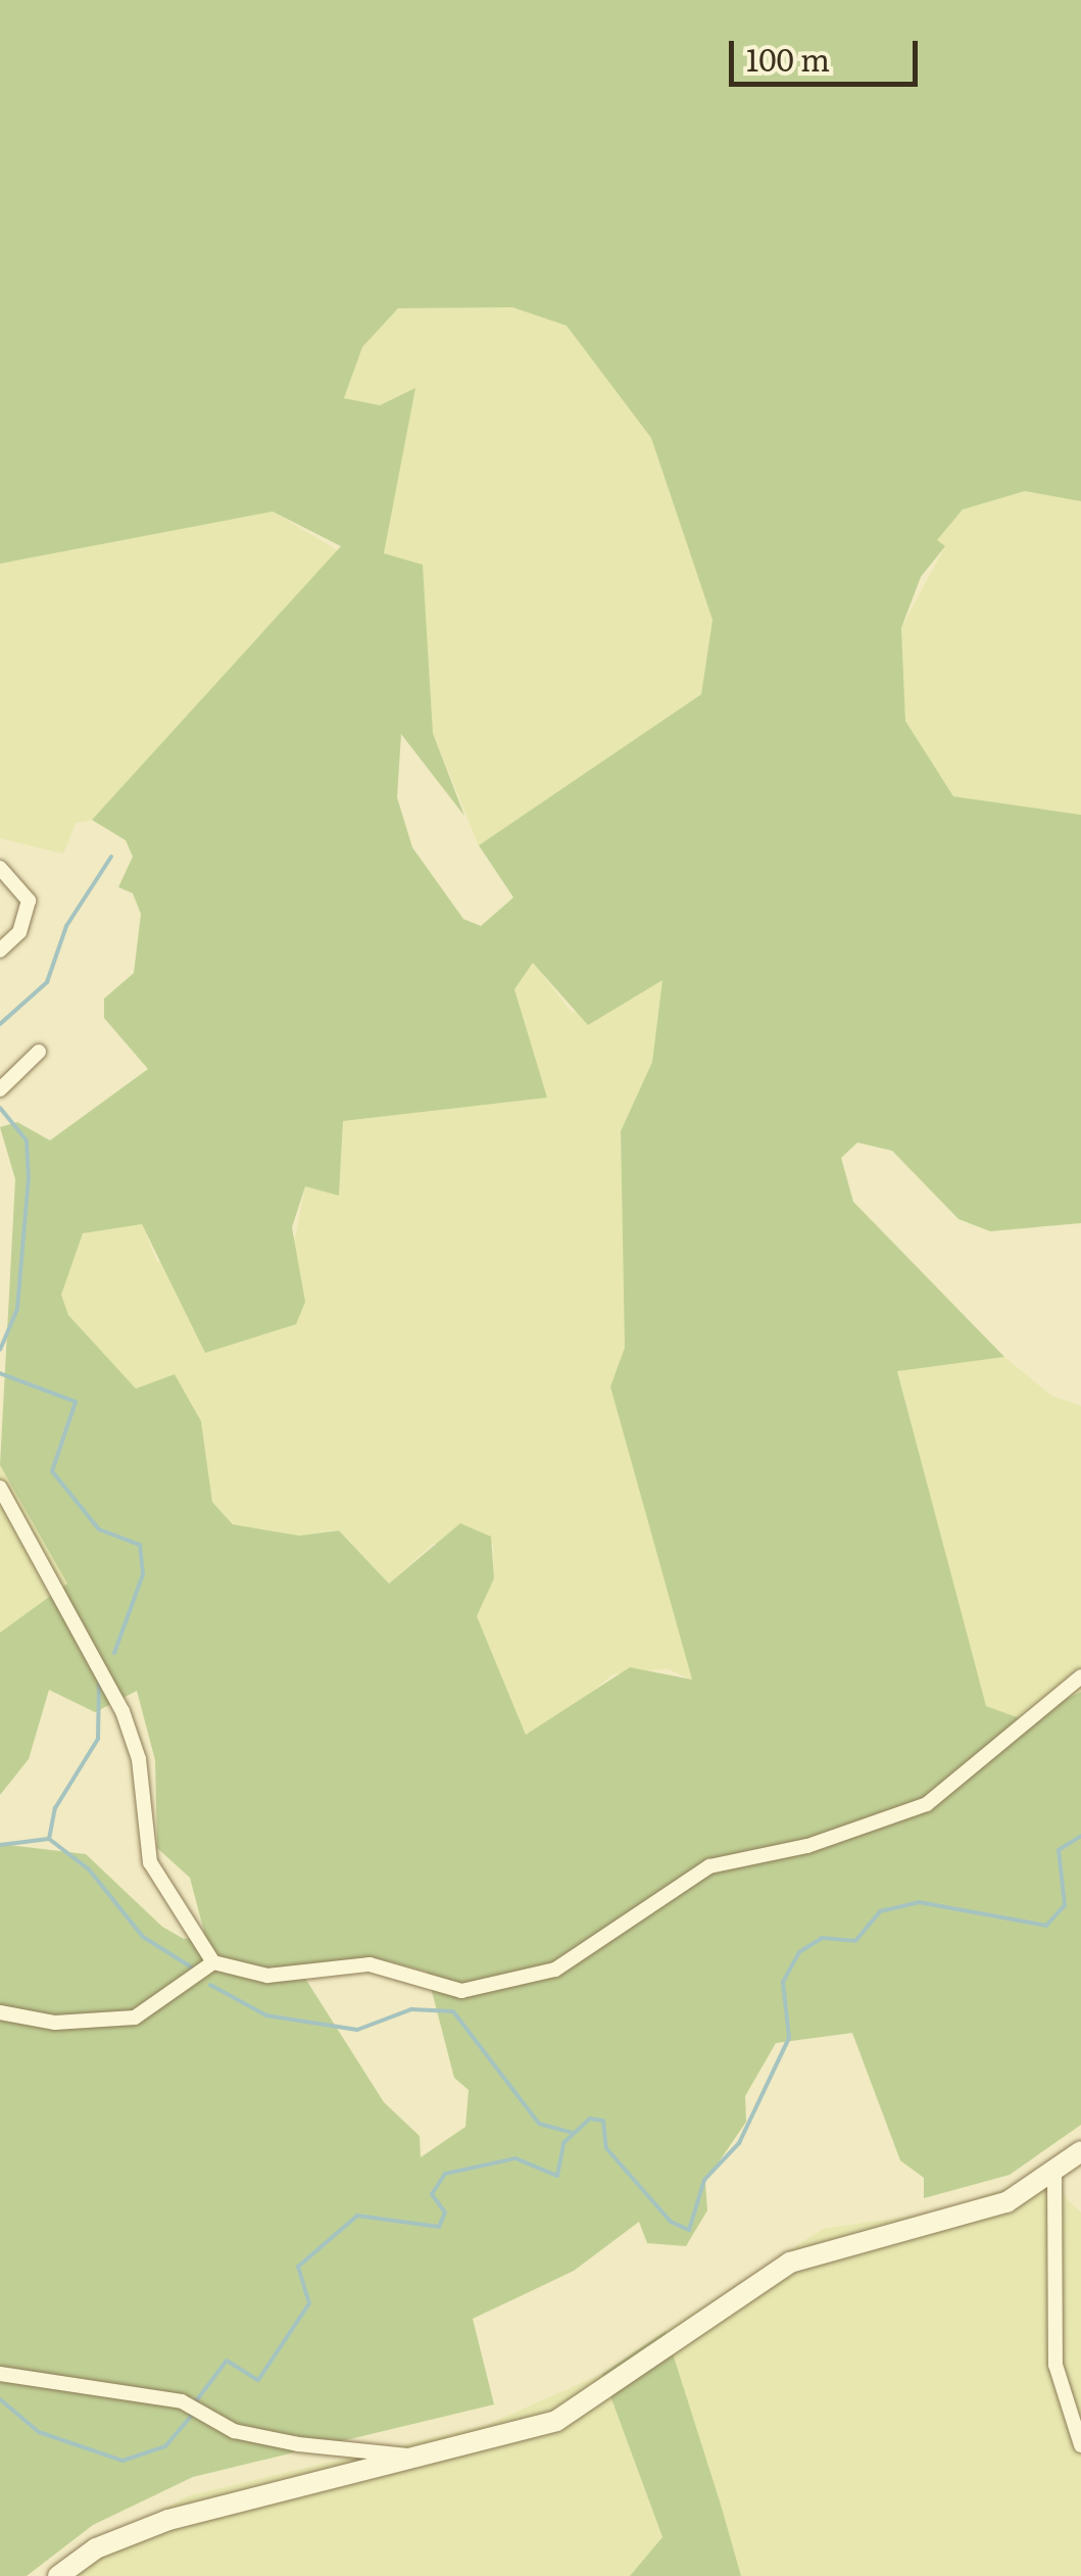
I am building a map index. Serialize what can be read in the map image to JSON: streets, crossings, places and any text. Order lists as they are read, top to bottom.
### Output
{
  "scale_bar": "100 m"
}
